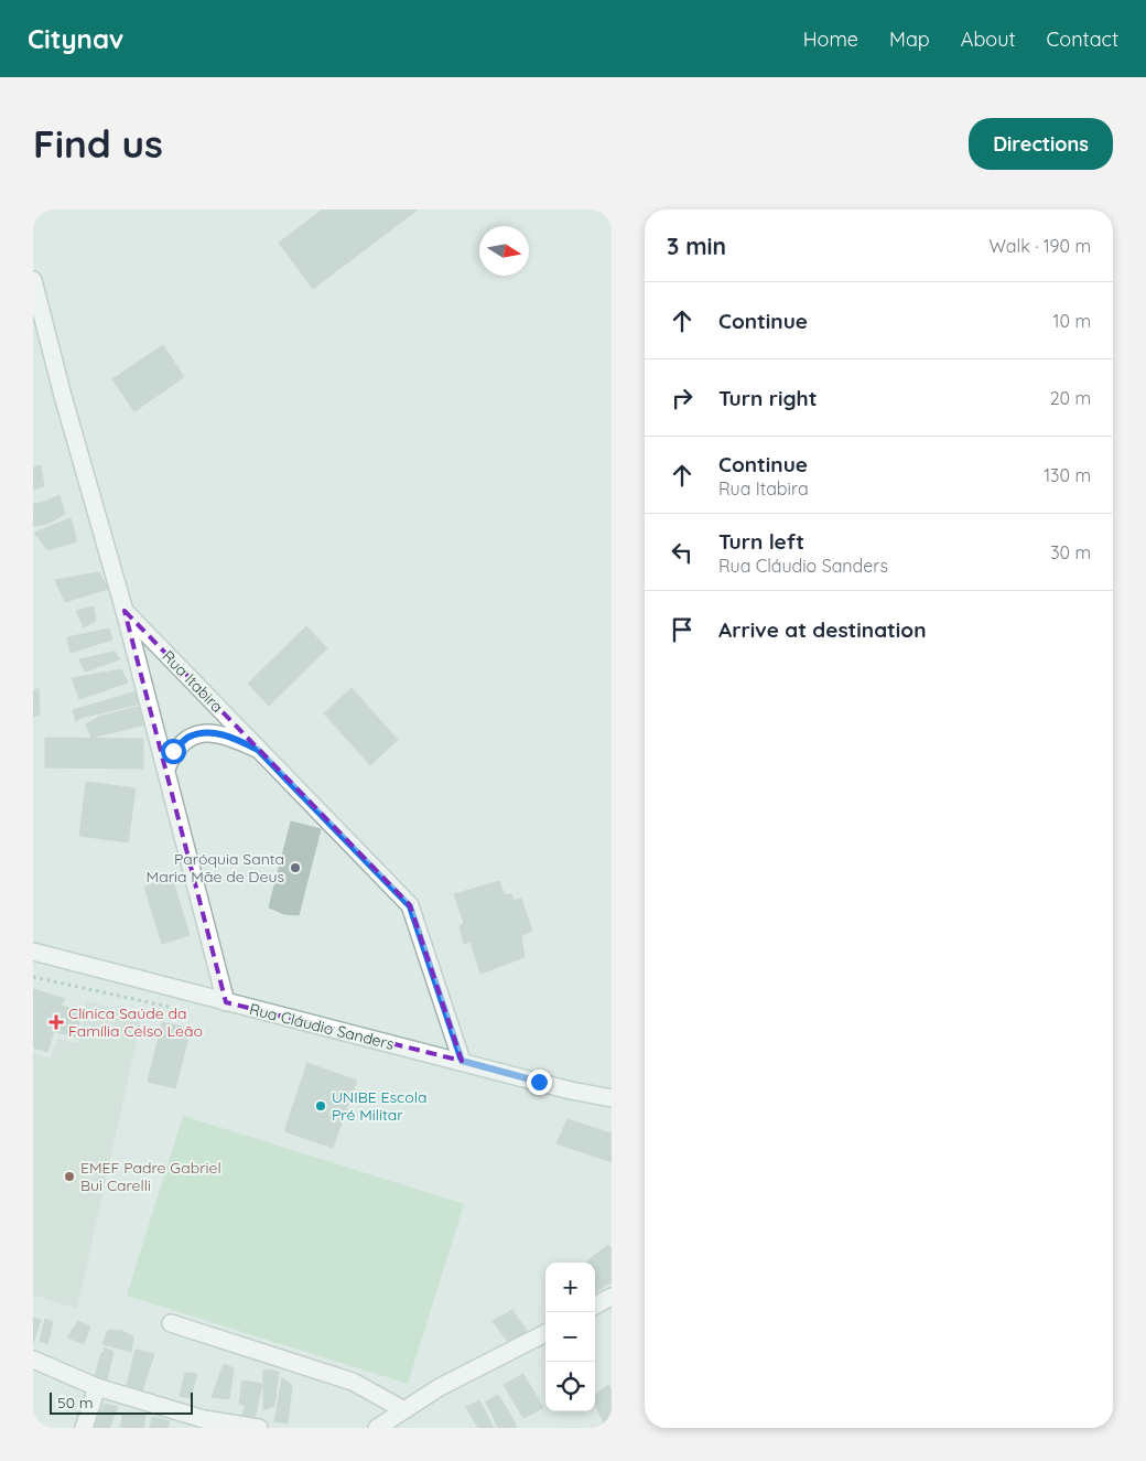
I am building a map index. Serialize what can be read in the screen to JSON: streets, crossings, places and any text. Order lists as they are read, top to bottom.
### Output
{
  "streets": {
    "street": ["Rua Itabira", "Rua Cláudio Sanders"]
  },
  "crossings": [
    ["Rua Itabira", "Rua Cláudio Sanders"]
  ],
  "places": {
    "other": ["Paróquia Santa Maria Mãe de Deus", "UNIBE Escola Pré Militar", "EMEF Padre Gabriel Bui Carelli"],
    "health": ["Clínica Saúde da Família Celso Leão"]
  },
  "scale_bar": "50 m",
  "north": "right",
  "page": {
    "header": "Citynav",
    "nav": [
      "Home",
      "Map",
      "About",
      "Contact"
    ],
    "buttons": "Directions",
    "title": "Find us",
    "heading": ["3 min", "Walk · 190 m"],
    "list": [
      ["Continue", "10 m"],
      ["Turn right", "20 m"],
      ["Continue", "Rua Itabira", "130 m"],
      ["Turn left", "Rua Cláudio Sanders", "30 m"],
      "Arrive at destination"
    ],
    "map_buttons": ["+", "−"],
    "scale": "50 m"
  }
}
